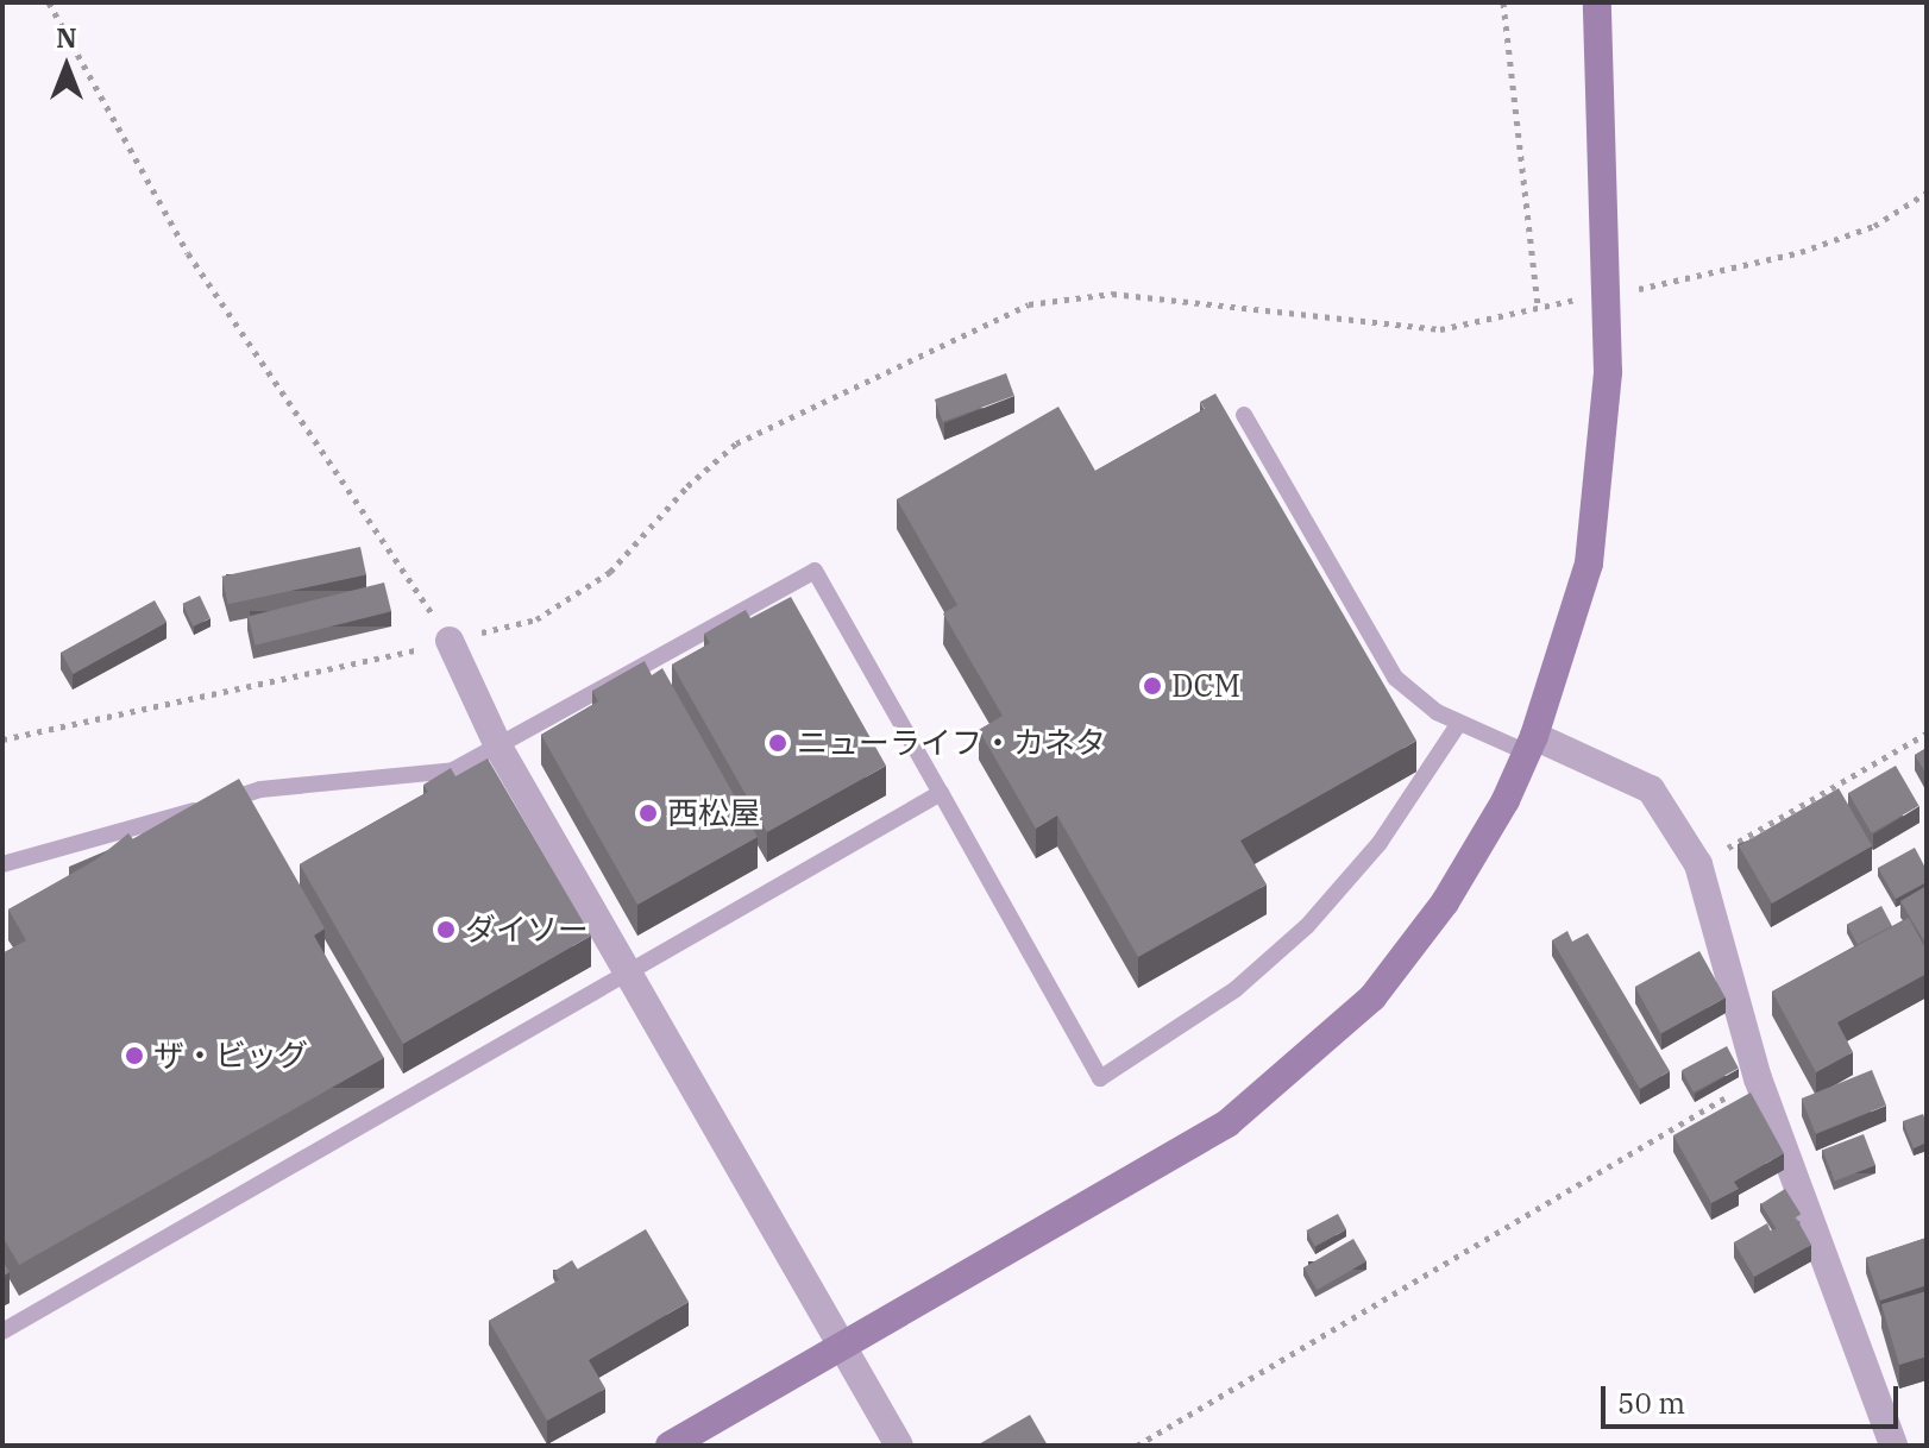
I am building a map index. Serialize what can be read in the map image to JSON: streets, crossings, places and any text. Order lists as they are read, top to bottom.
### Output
{
  "places": [
    "DCM",
    "ニューライフ・カネタ",
    "西松屋",
    "ダイソー",
    "ザ・ビッグ"
  ],
  "scale_bar": "50 m",
  "north": "top"
}
